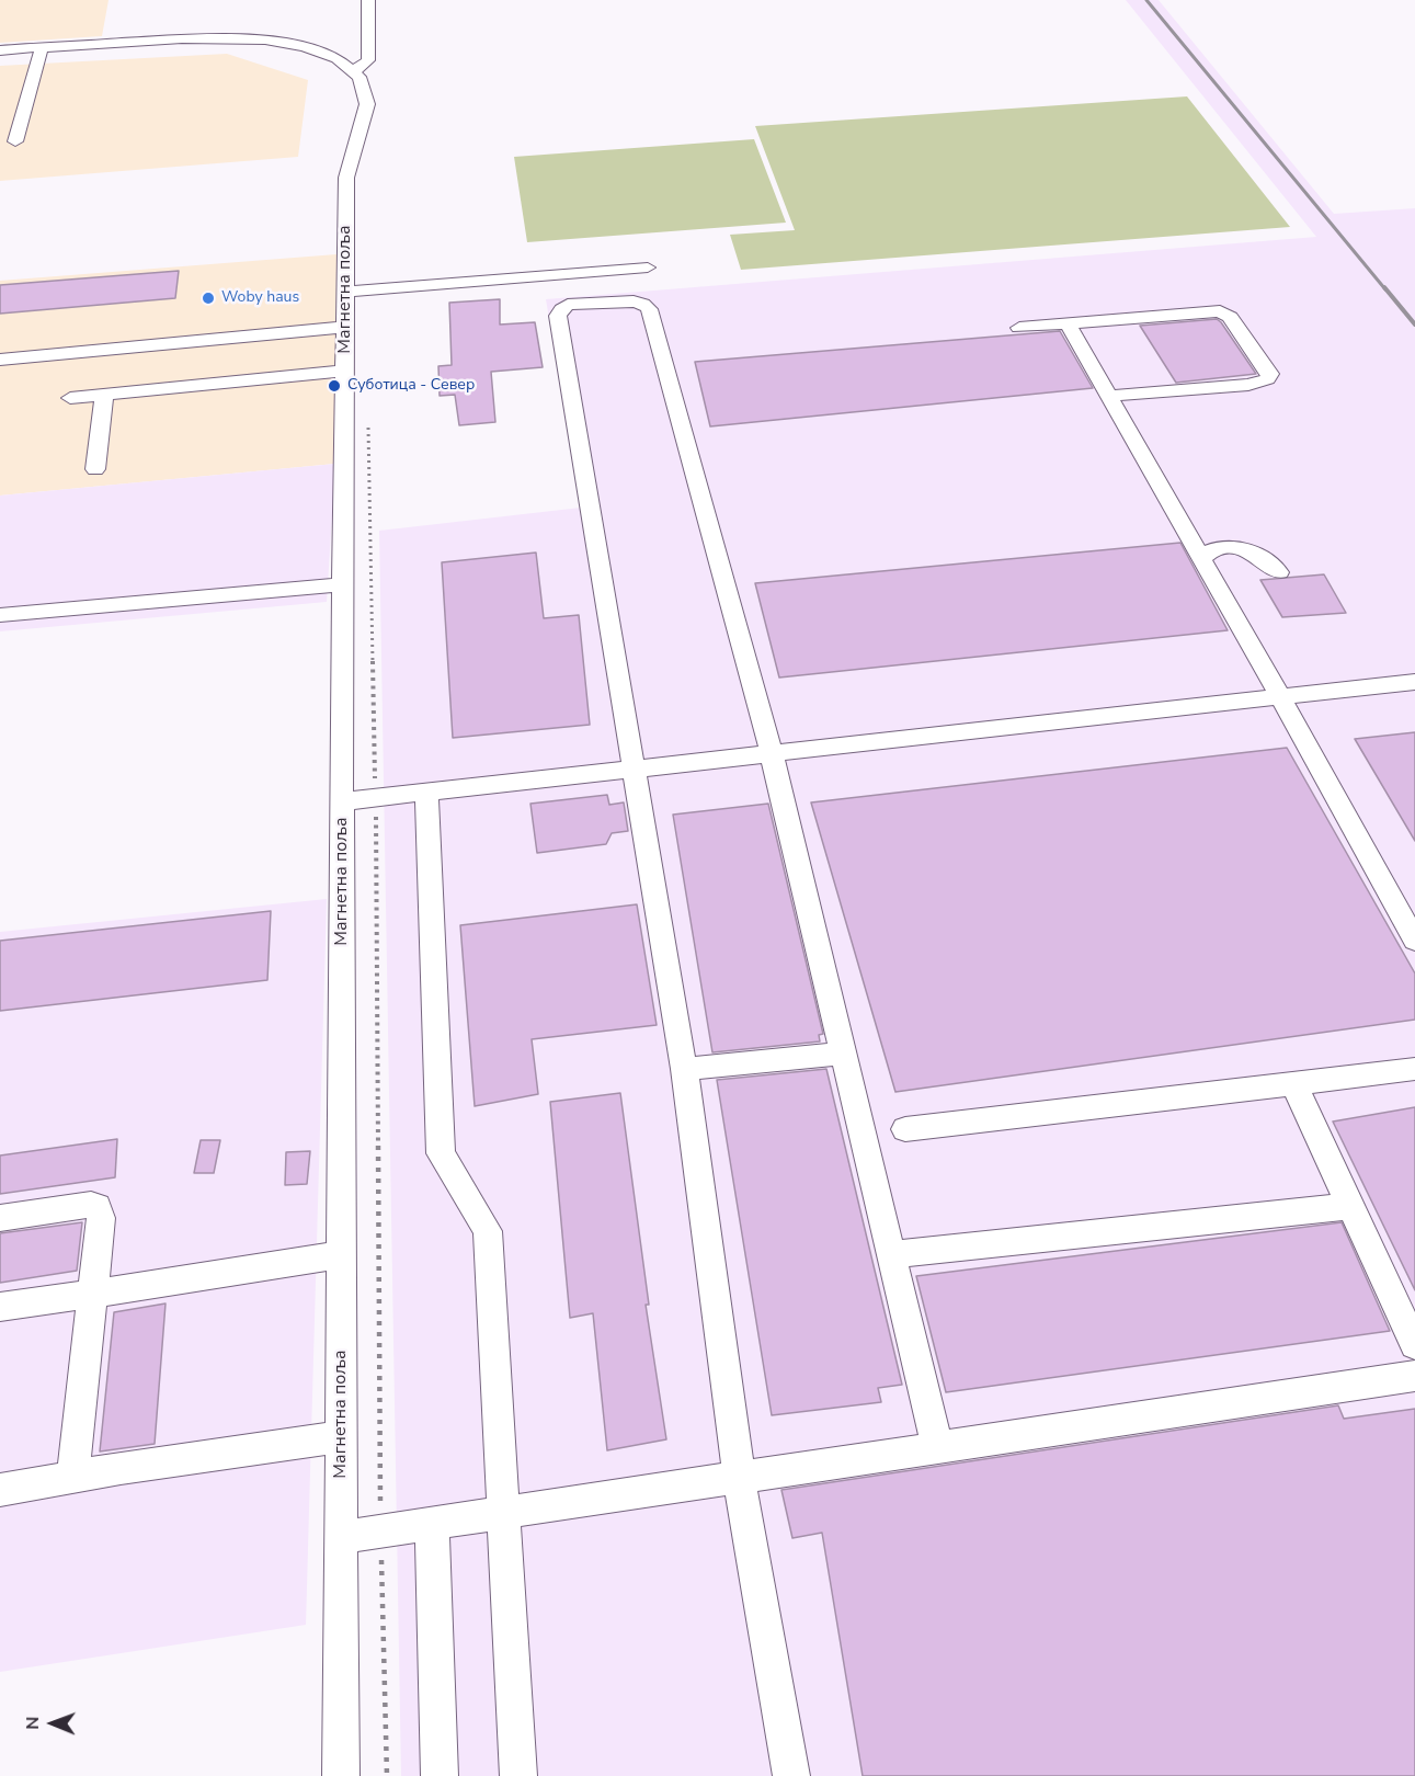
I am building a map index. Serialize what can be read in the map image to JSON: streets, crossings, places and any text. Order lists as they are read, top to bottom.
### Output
{
  "streets": {
    "street": ["Магнетна поља"]
  },
  "places": ["Woby haus", "Суботица - Север"],
  "north": "left"
}
